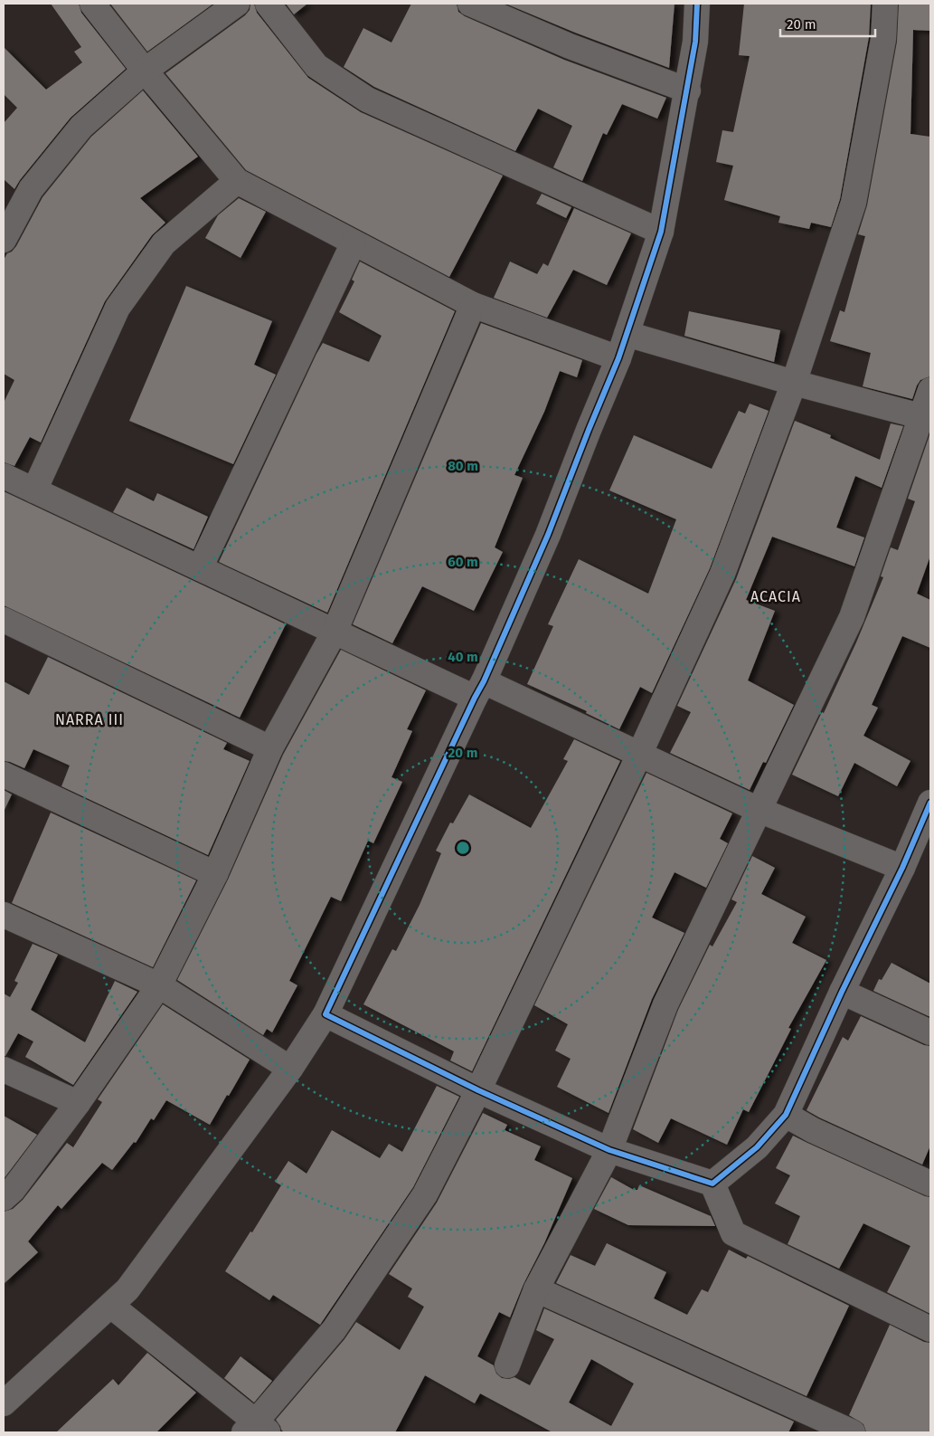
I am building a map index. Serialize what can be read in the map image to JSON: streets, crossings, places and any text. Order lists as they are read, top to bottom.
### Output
{
  "districts": ["ACACIA", "NARRA III"],
  "scale_bar": "20 m",
  "rings": [
    "80 m",
    "60 m",
    "40 m",
    "20 m"
  ]
}
